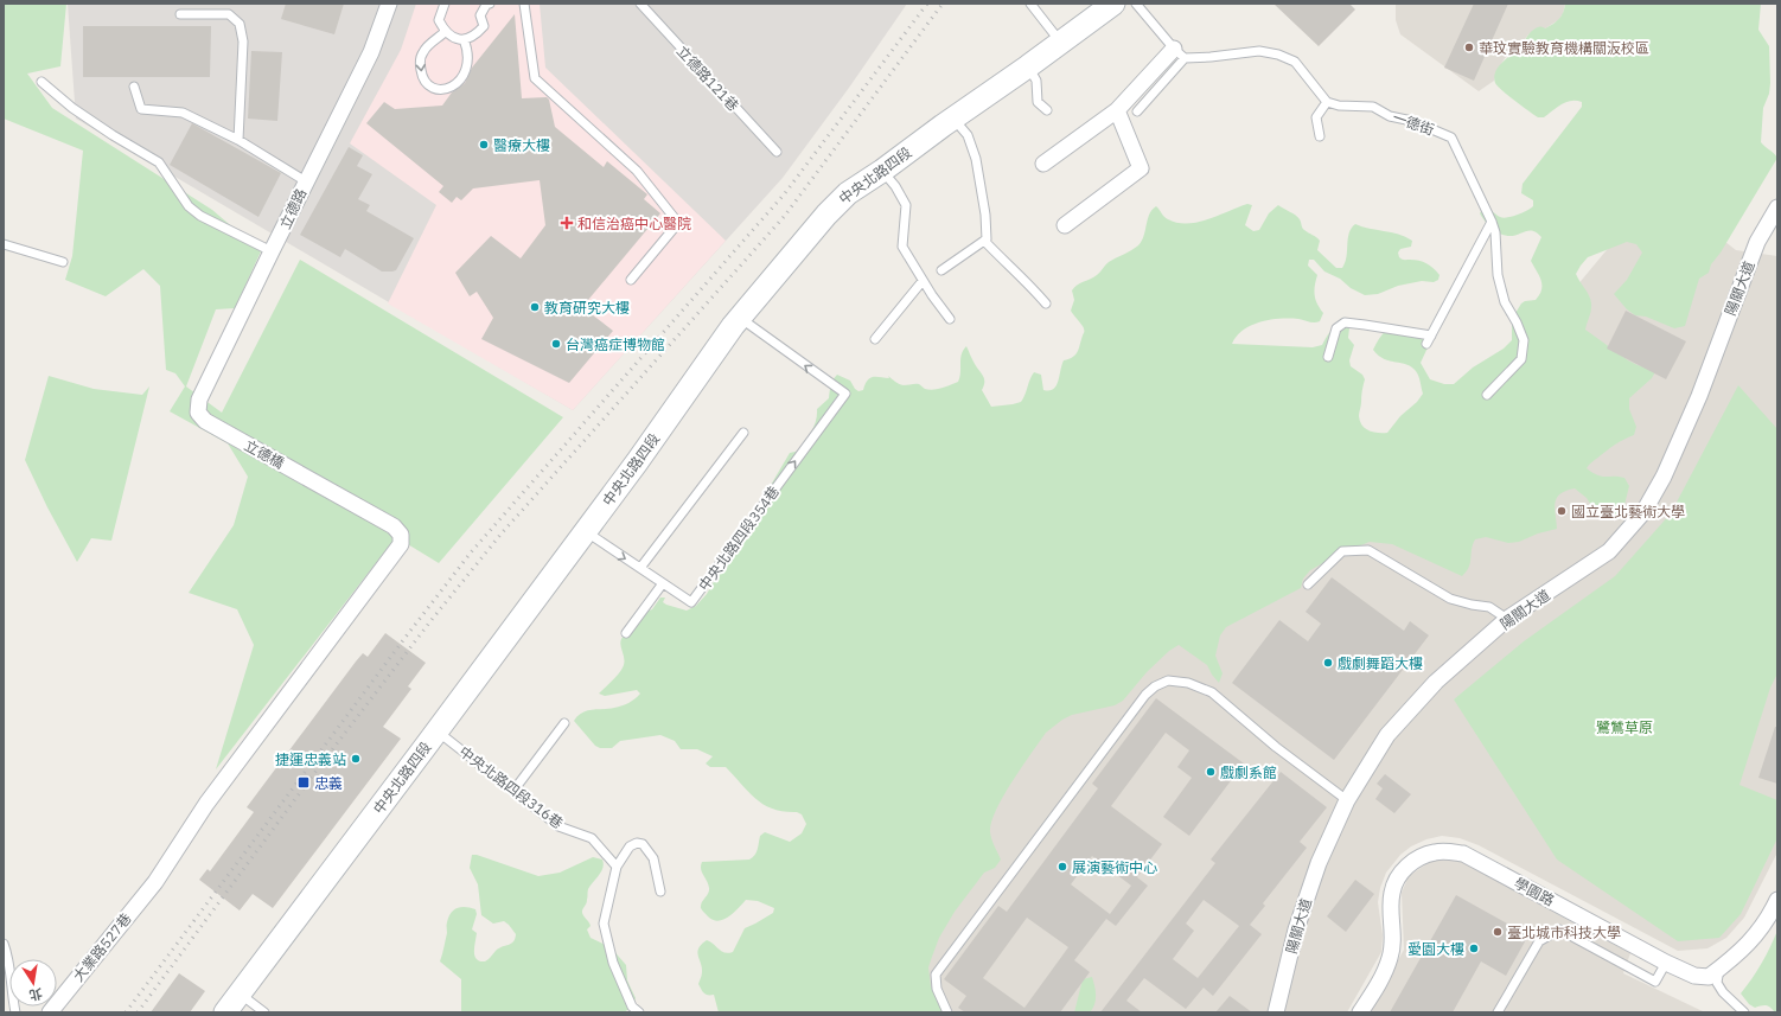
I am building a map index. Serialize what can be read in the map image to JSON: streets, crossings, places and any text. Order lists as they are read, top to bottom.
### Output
{
  "streets": {
    "street": [
      "中央北路四段",
      "立德路",
      "陽關大道",
      "立德橋",
      "學園路",
      "大業路527巷"
    ],
    "lane": [
      "立德路121巷",
      "一德街",
      "中央北路四段354巷",
      "中央北路四段316巷"
    ]
  },
  "crossings": [
    ["中央北路四段", "中央北路四段354巷"],
    ["中央北路四段", "中央北路四段316巷"],
    ["立德路", "立德橋"],
    ["立德橋", "大業路527巷"]
  ],
  "parks": ["鷺鷥草原"],
  "places": {
    "other": [
      "華玟實驗教育機構關汳校區",
      "醫療大樓",
      "教育研究大樓",
      "台灣癌症博物館",
      "國立臺北藝術大學",
      "戲劇舞蹈大樓",
      "捷運忠義站",
      "戲劇系館",
      "展演藝術中心",
      "臺北城市科技大學",
      "愛園大樓"
    ],
    "health": ["和信治癌中心醫院"],
    "transit": ["忠義"]
  },
  "north": "bottom"
}
